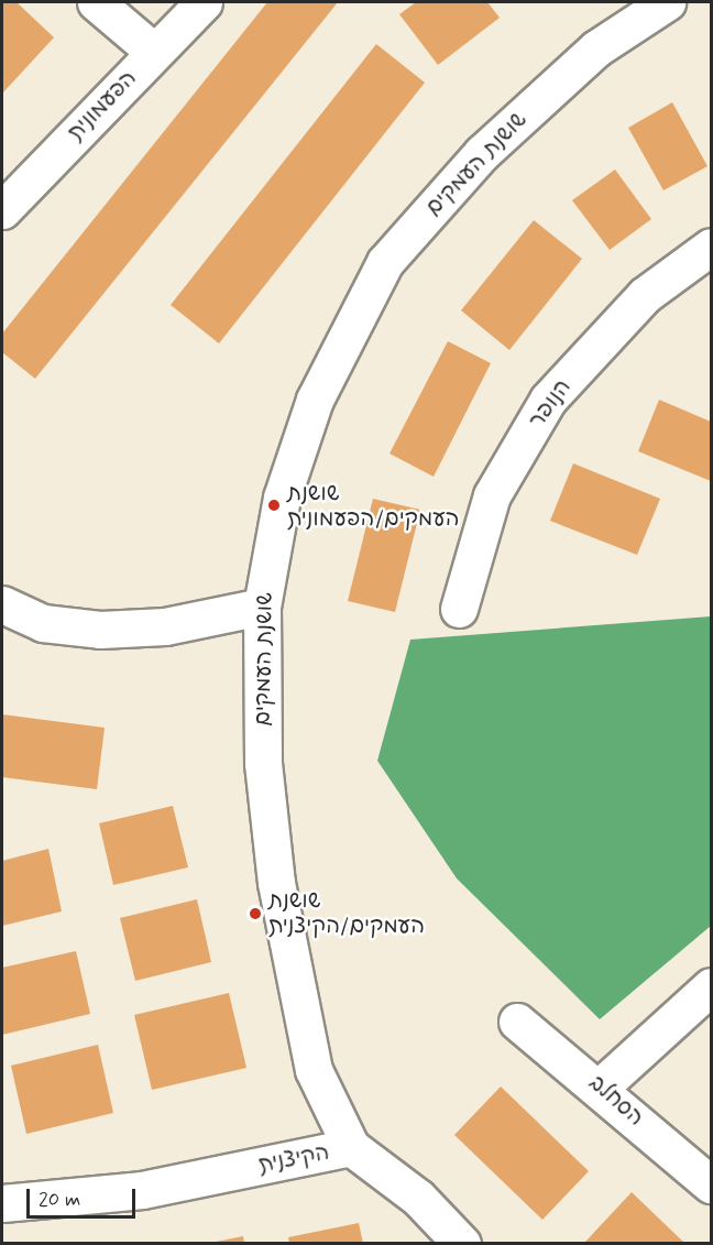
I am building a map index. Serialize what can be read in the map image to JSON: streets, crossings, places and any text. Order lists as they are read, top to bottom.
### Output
{
  "streets": {
    "street": [
      "הפעמונית",
      "שושנת העמקים",
      "הנופר",
      "הסחלב",
      "הקיצנית"
    ]
  },
  "crossings": [
    ["שושנת העמקים", "הקיצנית"]
  ],
  "places": ["שושנת העמקים/הפעמונית", "שושנת העמקים/הקיצנית"],
  "scale_bar": "20 m"
}
